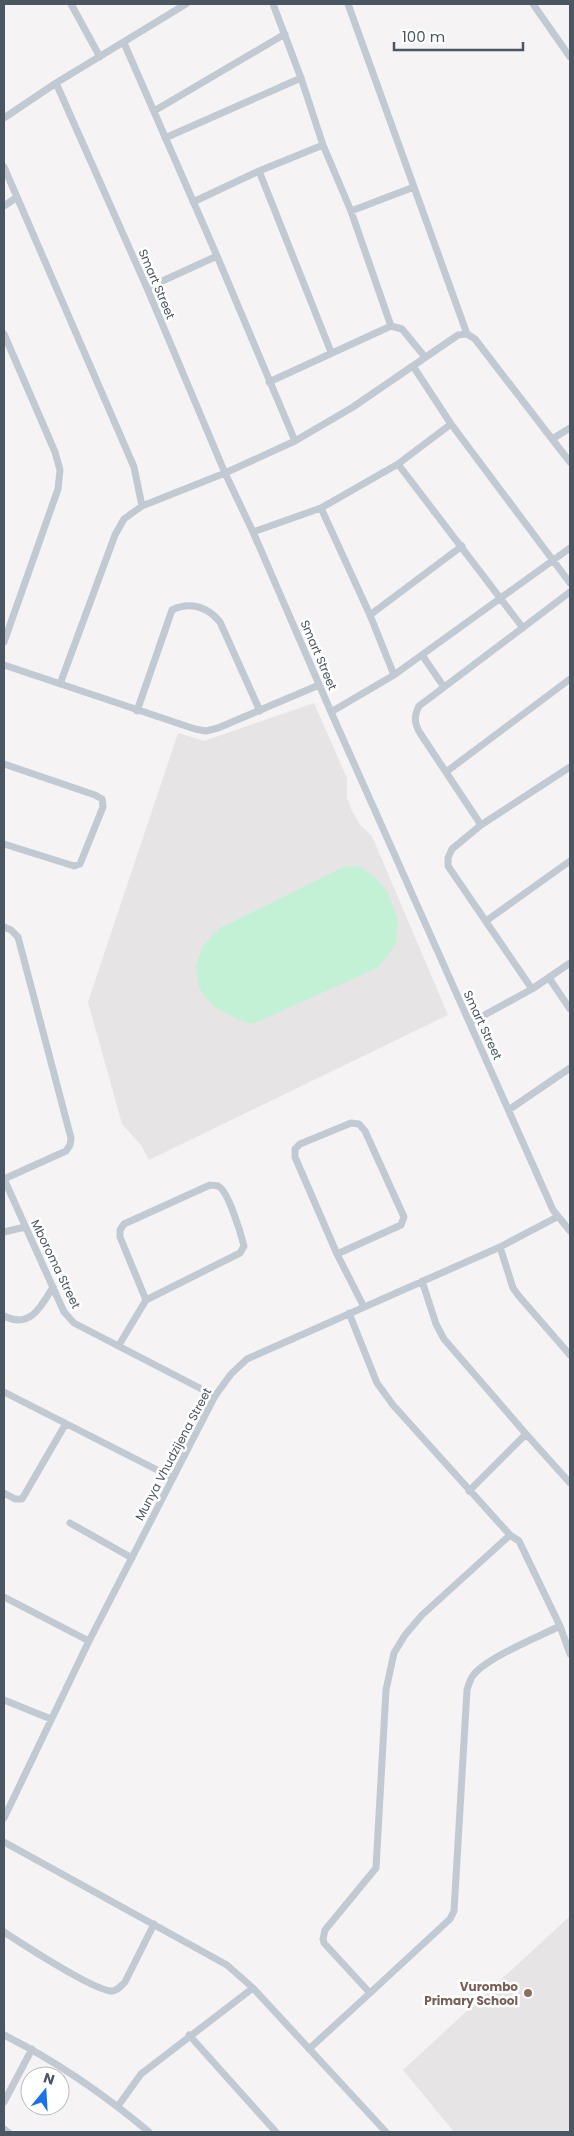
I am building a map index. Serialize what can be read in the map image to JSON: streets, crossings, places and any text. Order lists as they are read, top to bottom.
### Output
{
  "streets": {
    "street": ["Smart Street", "Mboroma Street", "Munya Vhudzijena Street"]
  },
  "crossings": [
    ["Smart Street", "Munya Vhudzijena Street"],
    ["Mboroma Street", "Munya Vhudzijena Street"]
  ],
  "places": ["Vurombo Primary School"],
  "scale_bar": "100 m",
  "north": "top"
}
